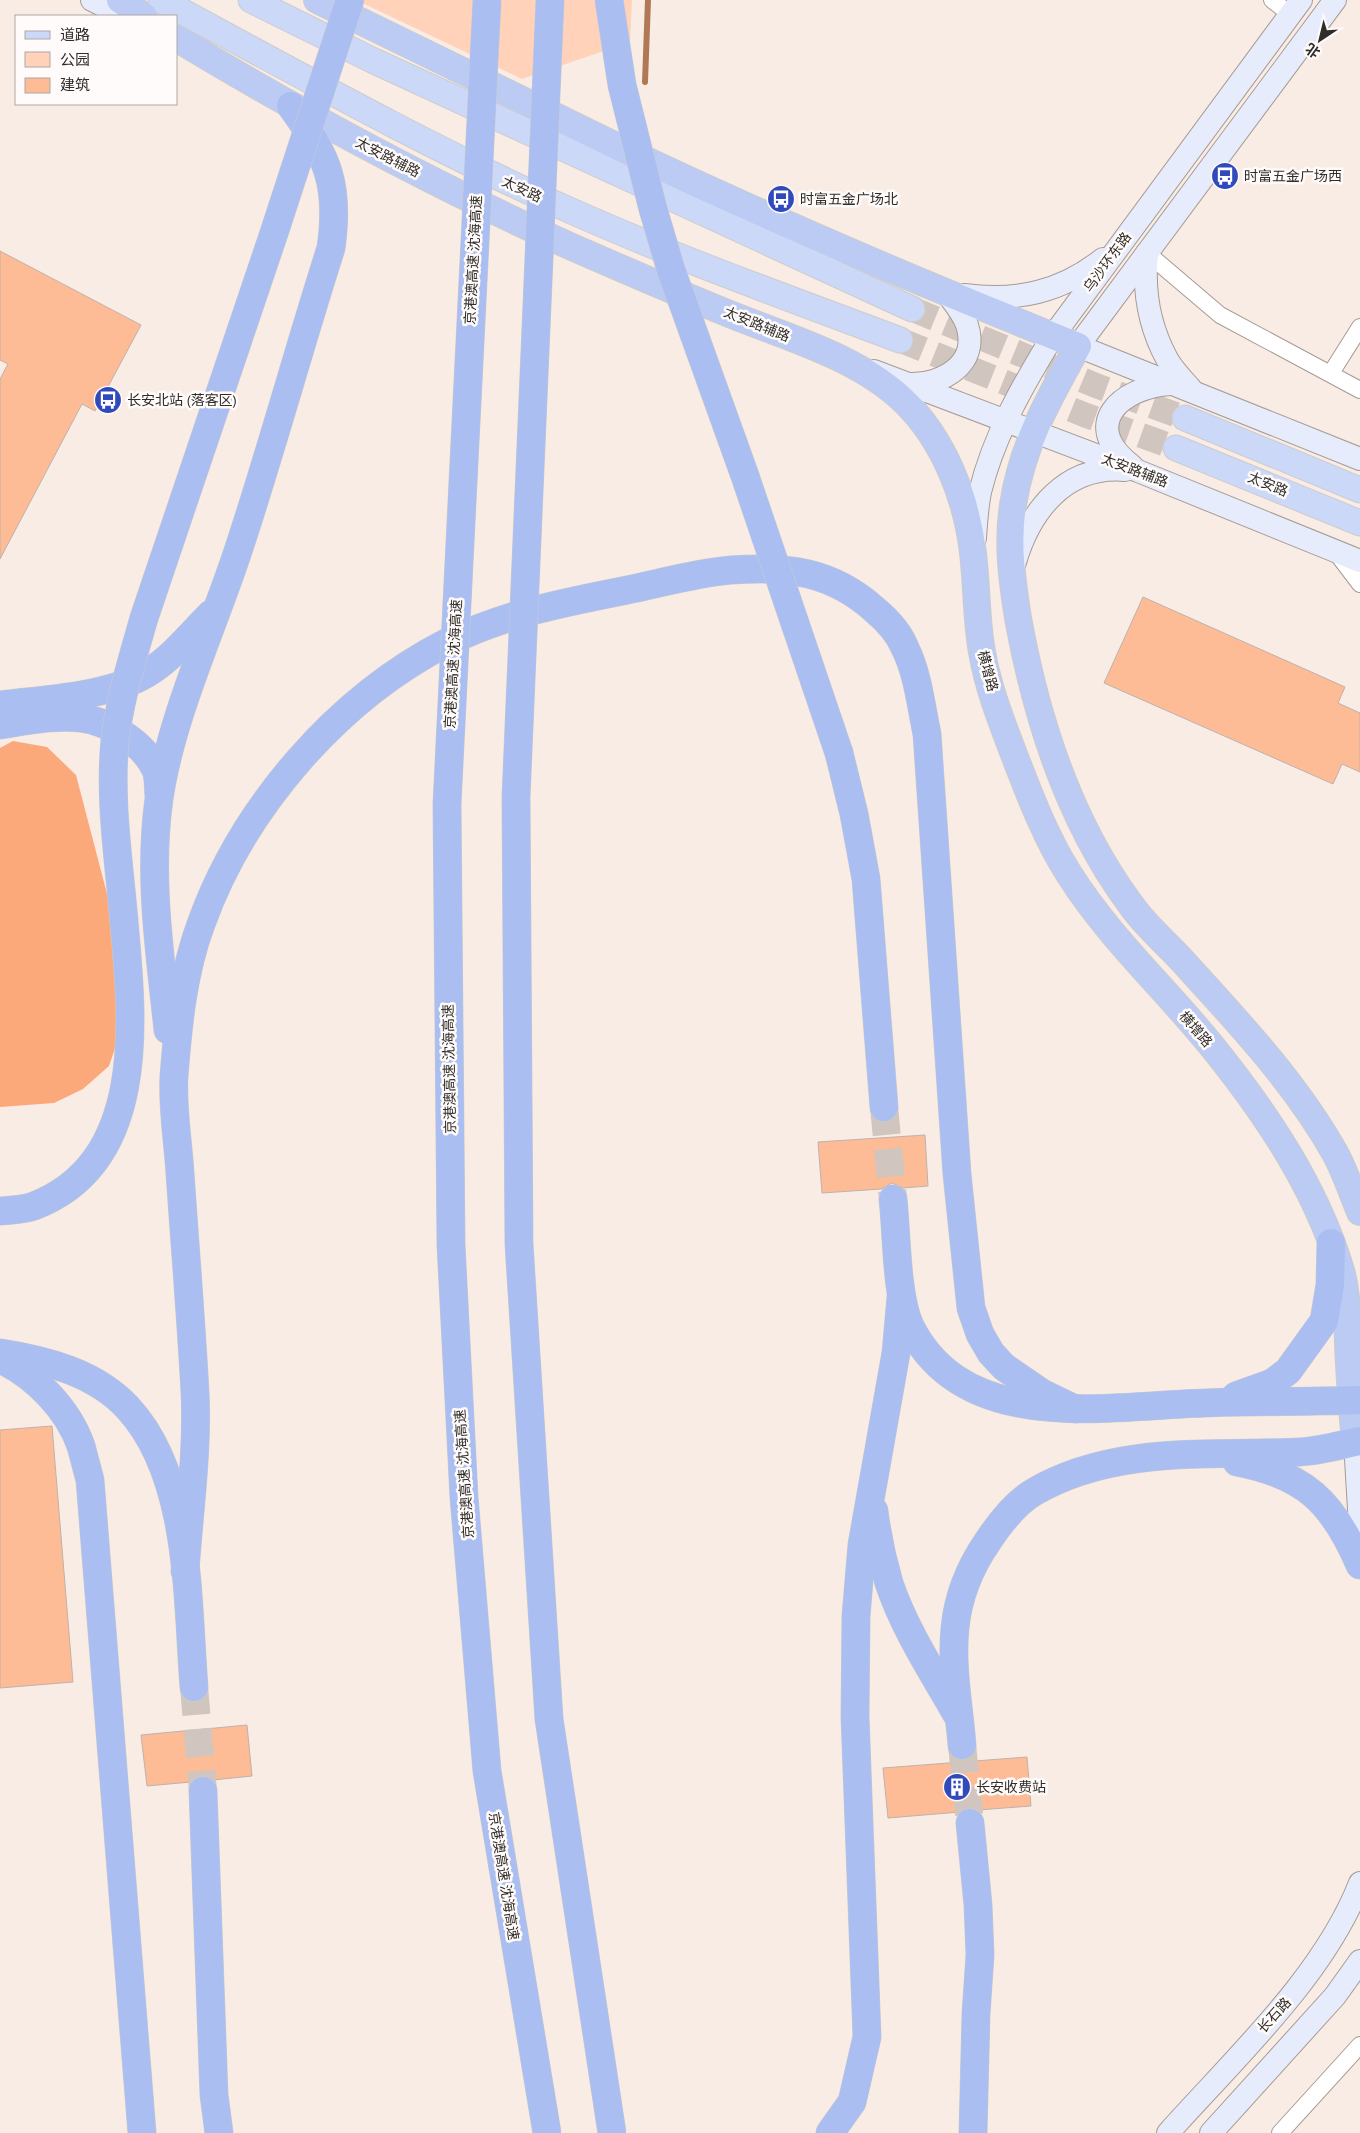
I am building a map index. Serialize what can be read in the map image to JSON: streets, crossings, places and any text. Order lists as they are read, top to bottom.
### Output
{
  "streets": {
    "highway": ["太安路辅路", "京港澳高速 沈海高速", "横增路"],
    "main road": ["太安路", "乌沙环东路", "长石路"]
  },
  "crossings": [
    ["太安路辅路", "乌沙环东路"],
    ["太安路辅路", "横增路"],
    ["乌沙环东路", "横增路"]
  ],
  "places": {
    "bus stop": ["时富五金广场西", "时富五金广场北", "长安北站 (落客区)"],
    "building": ["长安收费站"]
  },
  "legend": ["道路", "公园", "建筑"],
  "north": "bottom left"
}
